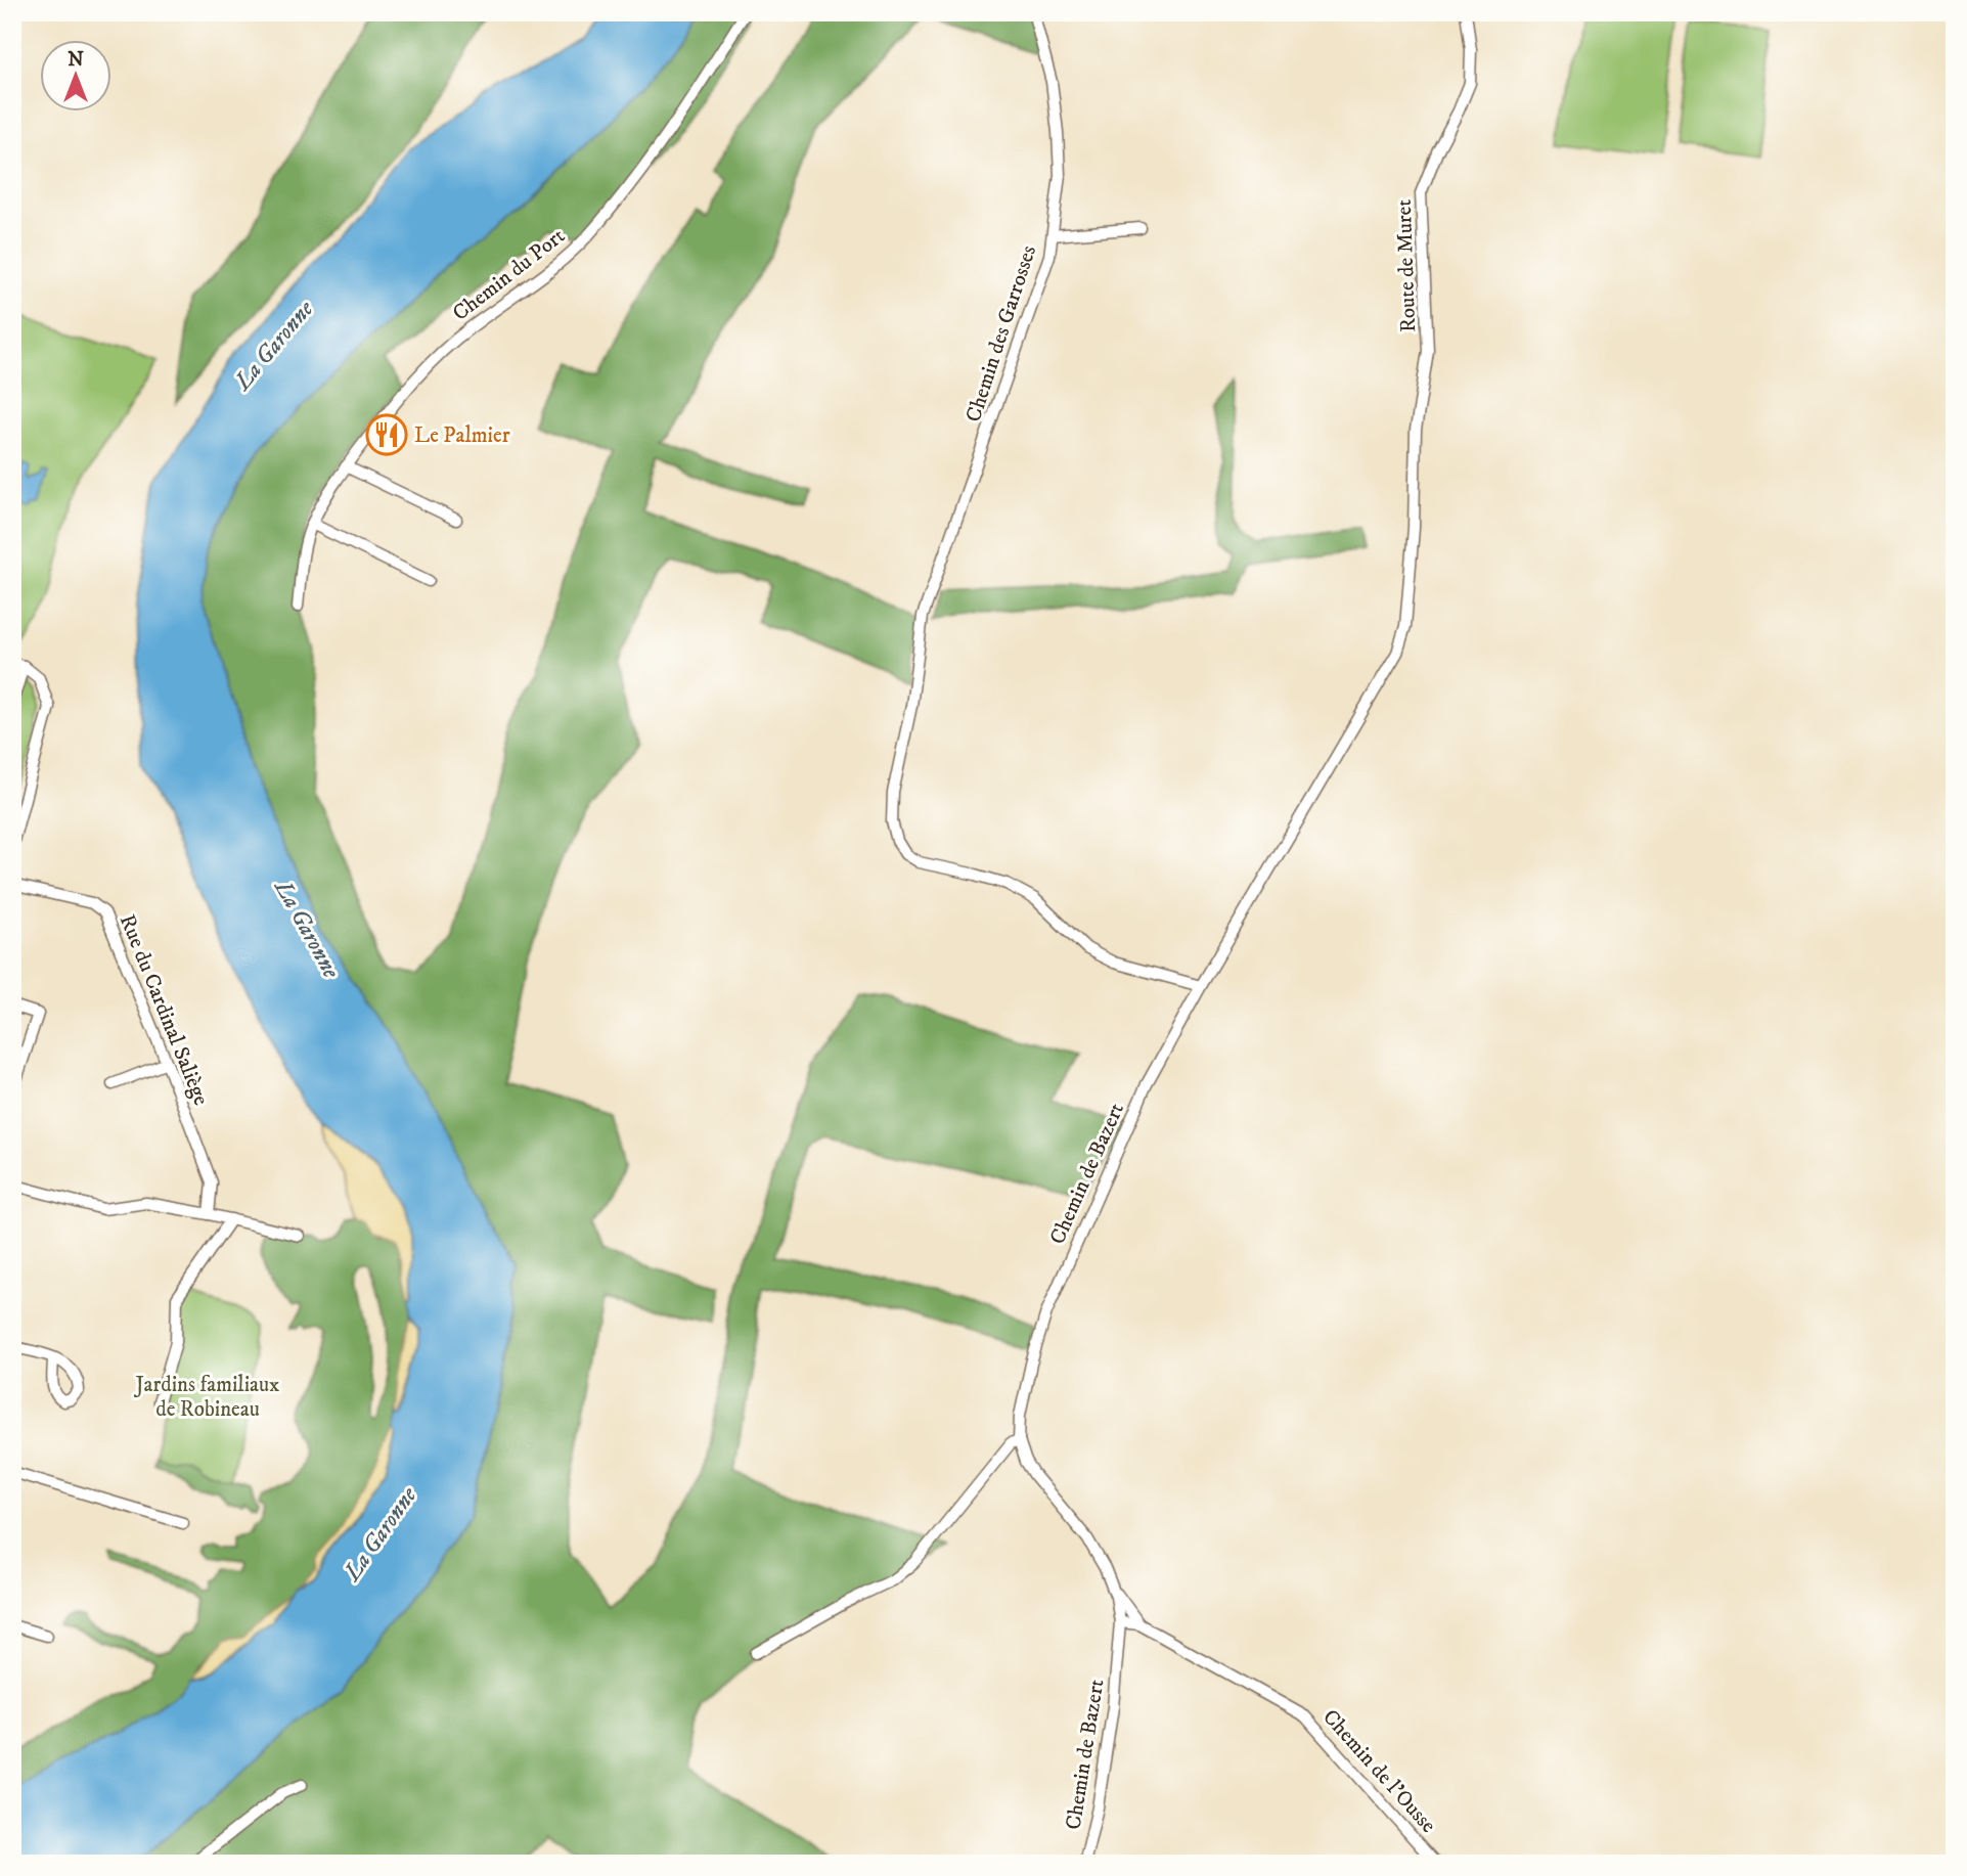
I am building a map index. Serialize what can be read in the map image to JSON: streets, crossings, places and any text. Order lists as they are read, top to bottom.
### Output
{
  "streets": {
    "street": [
      "Route de Muret",
      "Chemin du Port",
      "Chemin des Garrosses",
      "Rue du Cardinal Saliège",
      "Chemin de Bazert",
      "Chemin de l'Ousse"
    ]
  },
  "crossings": [
    ["Route de Muret", "Chemin de Bazert"],
    ["Chemin des Garrosses", "Chemin de Bazert"],
    ["Chemin de Bazert", "Chemin de l'Ousse"]
  ],
  "water": ["La Garonne"],
  "parks": ["Jardins familiaux de Robineau"],
  "places": {
    "restaurant": ["Le Palmier"]
  },
  "north": "top"
}
